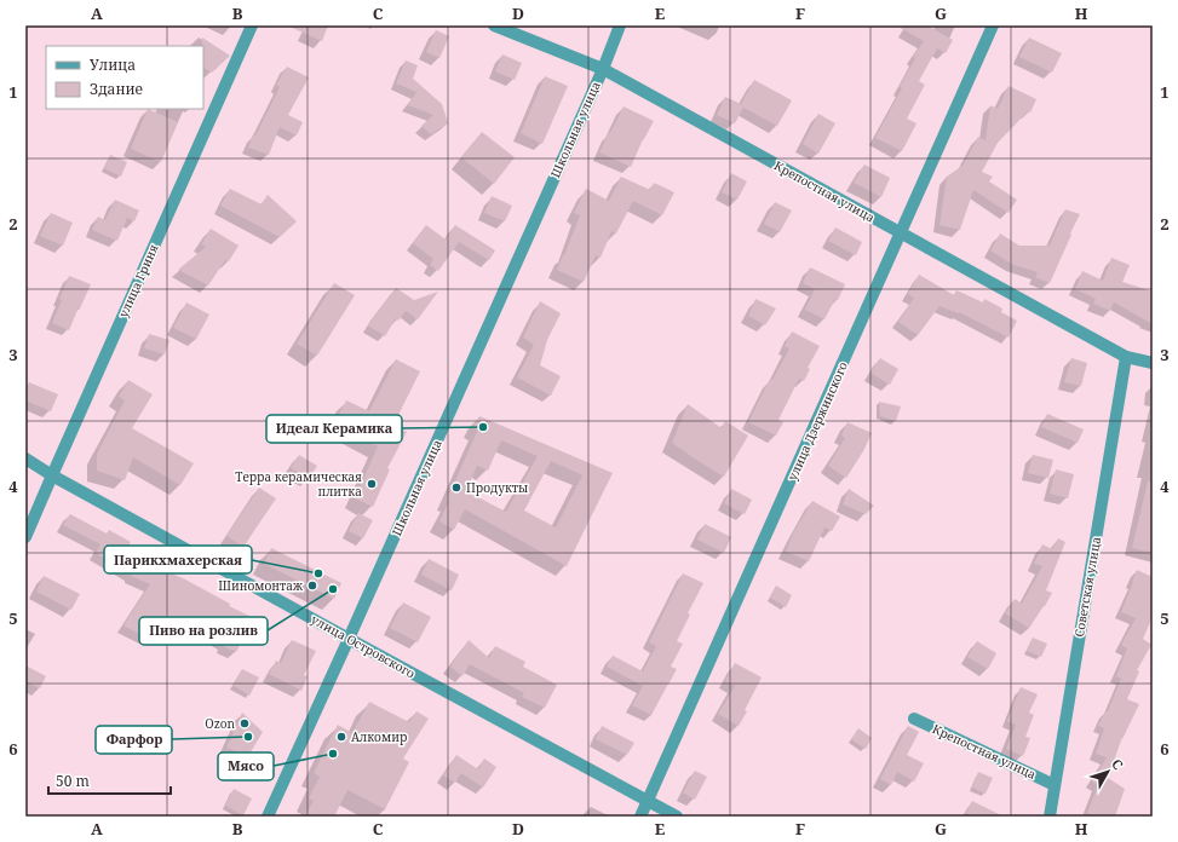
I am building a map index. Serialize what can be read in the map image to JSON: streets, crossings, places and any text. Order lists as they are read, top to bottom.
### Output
{
  "streets": {
    "street": [
      "Школьная улица",
      "Крепостная улица",
      "улица Гриня",
      "улица Дзержинского",
      "Советская улица",
      "улица Островского"
    ]
  },
  "crossings": [
    ["Школьная улица", "Крепостная улица"],
    ["Школьная улица", "улица Островского"],
    ["Крепостная улица", "улица Дзержинского"],
    ["Крепостная улица", "Советская улица"],
    ["улица Гриня", "улица Островского"],
    ["улица Дзержинского", "улица Островского"]
  ],
  "places": [
    "Идеал Керамика",
    "Терра керамическая плитка",
    "Продукты",
    "Парикхмахерская",
    "Шиномонтаж",
    "Пиво на розлив",
    "Ozon",
    "Фарфор",
    "Алкомир",
    "Мясо"
  ],
  "legend": ["Улица", "Здание"],
  "scale_bar": "50 m",
  "north": "top right",
  "grid": {
    "columns": [
      "A",
      "B",
      "C",
      "D",
      "E",
      "F",
      "G",
      "H"
    ],
    "rows": [
      "1",
      "2",
      "3",
      "4",
      "5",
      "6"
    ]
  }
}
